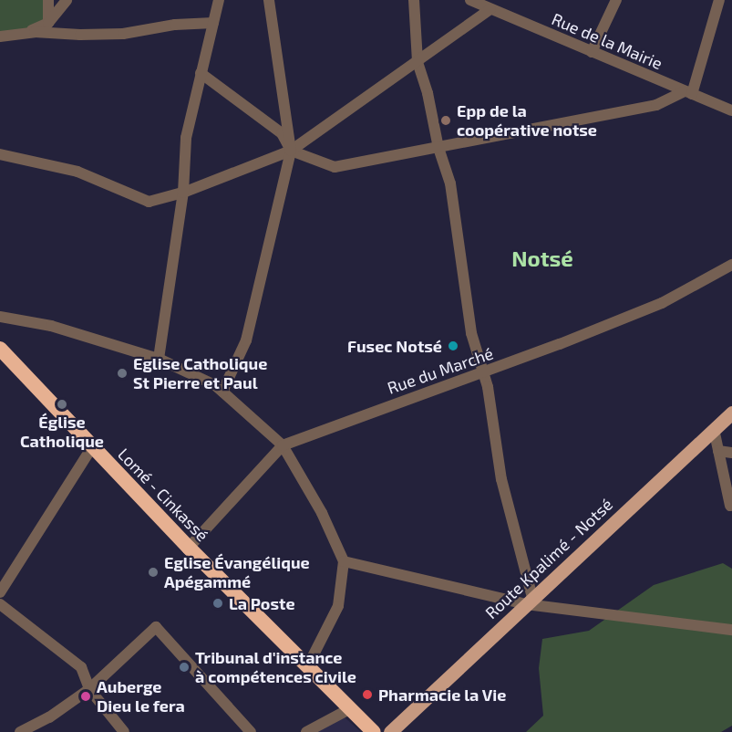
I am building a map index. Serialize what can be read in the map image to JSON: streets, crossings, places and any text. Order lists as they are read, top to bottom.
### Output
{
  "streets": {
    "highway": ["Lomé - Cinkassé"],
    "main road": ["Route Kpalimé - Notsé"],
    "street": ["Rue de la Mairie", "Rue du Marché"]
  },
  "crossings": [
    ["Rue du Marché", "Lomé - Cinkassé"]
  ],
  "districts": ["Notsé"],
  "places": [
    "Epp de la coopérative notse",
    "Fusec Notsé",
    "Eglise Catholique St Pierre et Paul",
    "Église Catholique",
    "Eglise Évangélique Apégammé",
    "La Poste",
    "Tribunal d'instance à compétences civile",
    "Pharmacie la Vie",
    "Auberge Dieu le fera"
  ]
}
